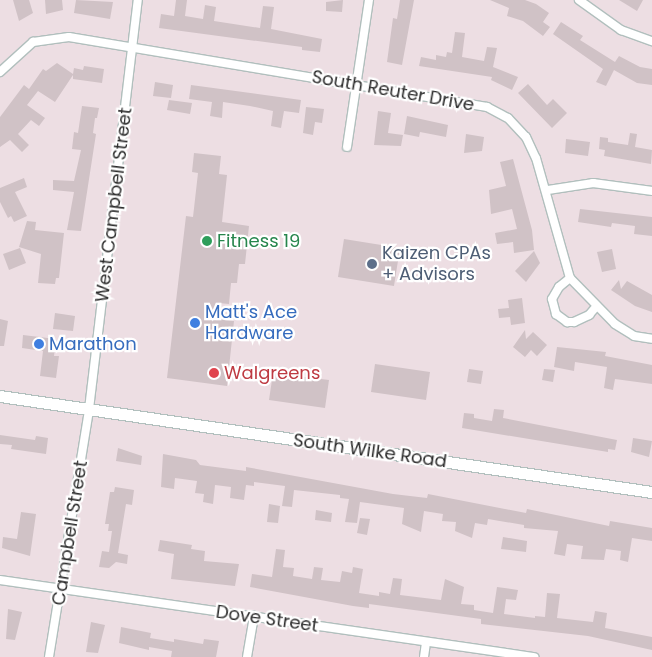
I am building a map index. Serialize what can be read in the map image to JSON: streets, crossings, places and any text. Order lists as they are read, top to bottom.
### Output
{
  "streets": {
    "main road": ["South Wilke Road"],
    "street": [
      "South Reuter Drive",
      "West Campbell Street",
      "Campbell Street",
      "Dove Street"
    ]
  },
  "crossings": [
    ["South Reuter Drive", "West Campbell Street"],
    ["West Campbell Street", "South Wilke Road"],
    ["West Campbell Street", "Campbell Street"],
    ["South Wilke Road", "Campbell Street"],
    ["Campbell Street", "Dove Street"]
  ],
  "places": [
    "Fitness 19",
    "Kaizen CPAs + Advisors",
    "Matt's Ace Hardware",
    "Marathon",
    "Walgreens"
  ]
}
